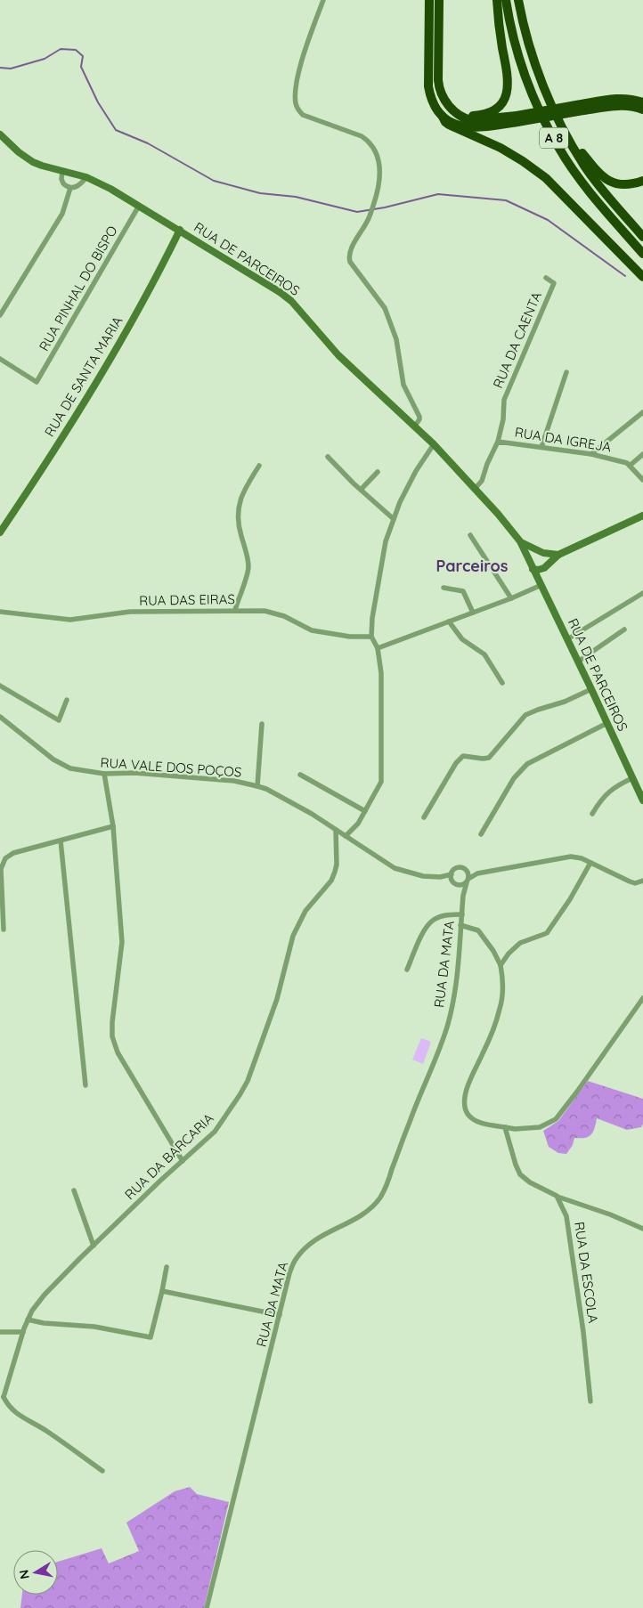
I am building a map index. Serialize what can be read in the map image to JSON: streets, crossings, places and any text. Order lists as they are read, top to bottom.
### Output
{
  "streets": {
    "highway": ["A 8"],
    "main road": ["RUA DE PARCEIROS", "RUA DE SANTA MARIA"],
    "street": [
      "RUA PINHAL DO BISPO",
      "RUA DA CAENTA",
      "RUA DA IGREJA",
      "RUA DAS EIRAS",
      "RUA VALE DOS POÇOS",
      "RUA DA MATA",
      "RUA DA BARCARIA",
      "RUA DA ESCOLA"
    ]
  },
  "crossings": [
    ["RUA DE PARCEIROS", "RUA PINHAL DO BISPO"],
    ["RUA DE PARCEIROS", "RUA DE SANTA MARIA"],
    ["RUA DE PARCEIROS", "RUA DA IGREJA"],
    ["RUA DA CAENTA", "RUA DA IGREJA"],
    ["RUA VALE DOS POÇOS", "RUA DA MATA"],
    ["RUA VALE DOS POÇOS", "RUA DA BARCARIA"]
  ],
  "districts": ["Parceiros"],
  "north": "left"
}
